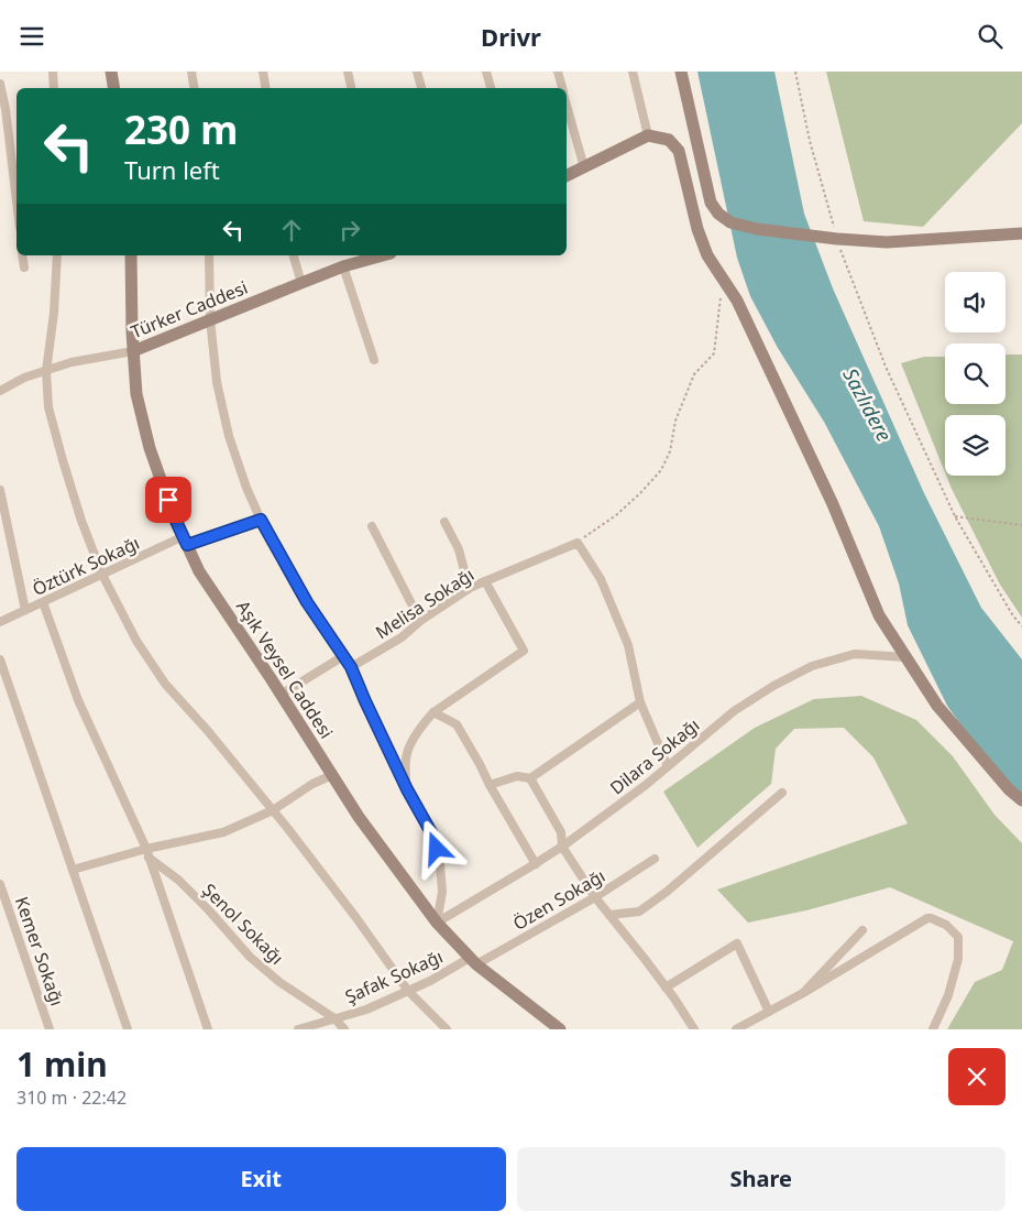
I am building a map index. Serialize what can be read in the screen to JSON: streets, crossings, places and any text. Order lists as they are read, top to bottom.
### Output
{
  "streets": {
    "street": [
      "Türker Caddesi",
      "Öztürk Sokağı",
      "Melisa Sokağı",
      "Aşık Veysel Caddesi",
      "Dilara Sokağı",
      "Özen Sokağı",
      "Şenol Sokağı",
      "Kemer Sokağı",
      "Şafak Sokağı"
    ]
  },
  "crossings": [
    ["Türker Caddesi", "Aşık Veysel Caddesi"],
    ["Öztürk Sokağı", "Aşık Veysel Caddesi"],
    ["Aşık Veysel Caddesi", "Dilara Sokağı"],
    ["Aşık Veysel Caddesi", "Özen Sokağı"],
    ["Aşık Veysel Caddesi", "Şafak Sokağı"],
    ["Özen Sokağı", "Şafak Sokağı"],
    ["Şenol Sokağı", "Şafak Sokağı"]
  ],
  "water": ["Sazlıdere"],
  "page": {
    "header": "Drivr",
    "turn": ["230 m", "Turn left"],
    "heading": ["1 min", "310 m · 22:42"],
    "buttons": ["Exit", "Share"]
  }
}
